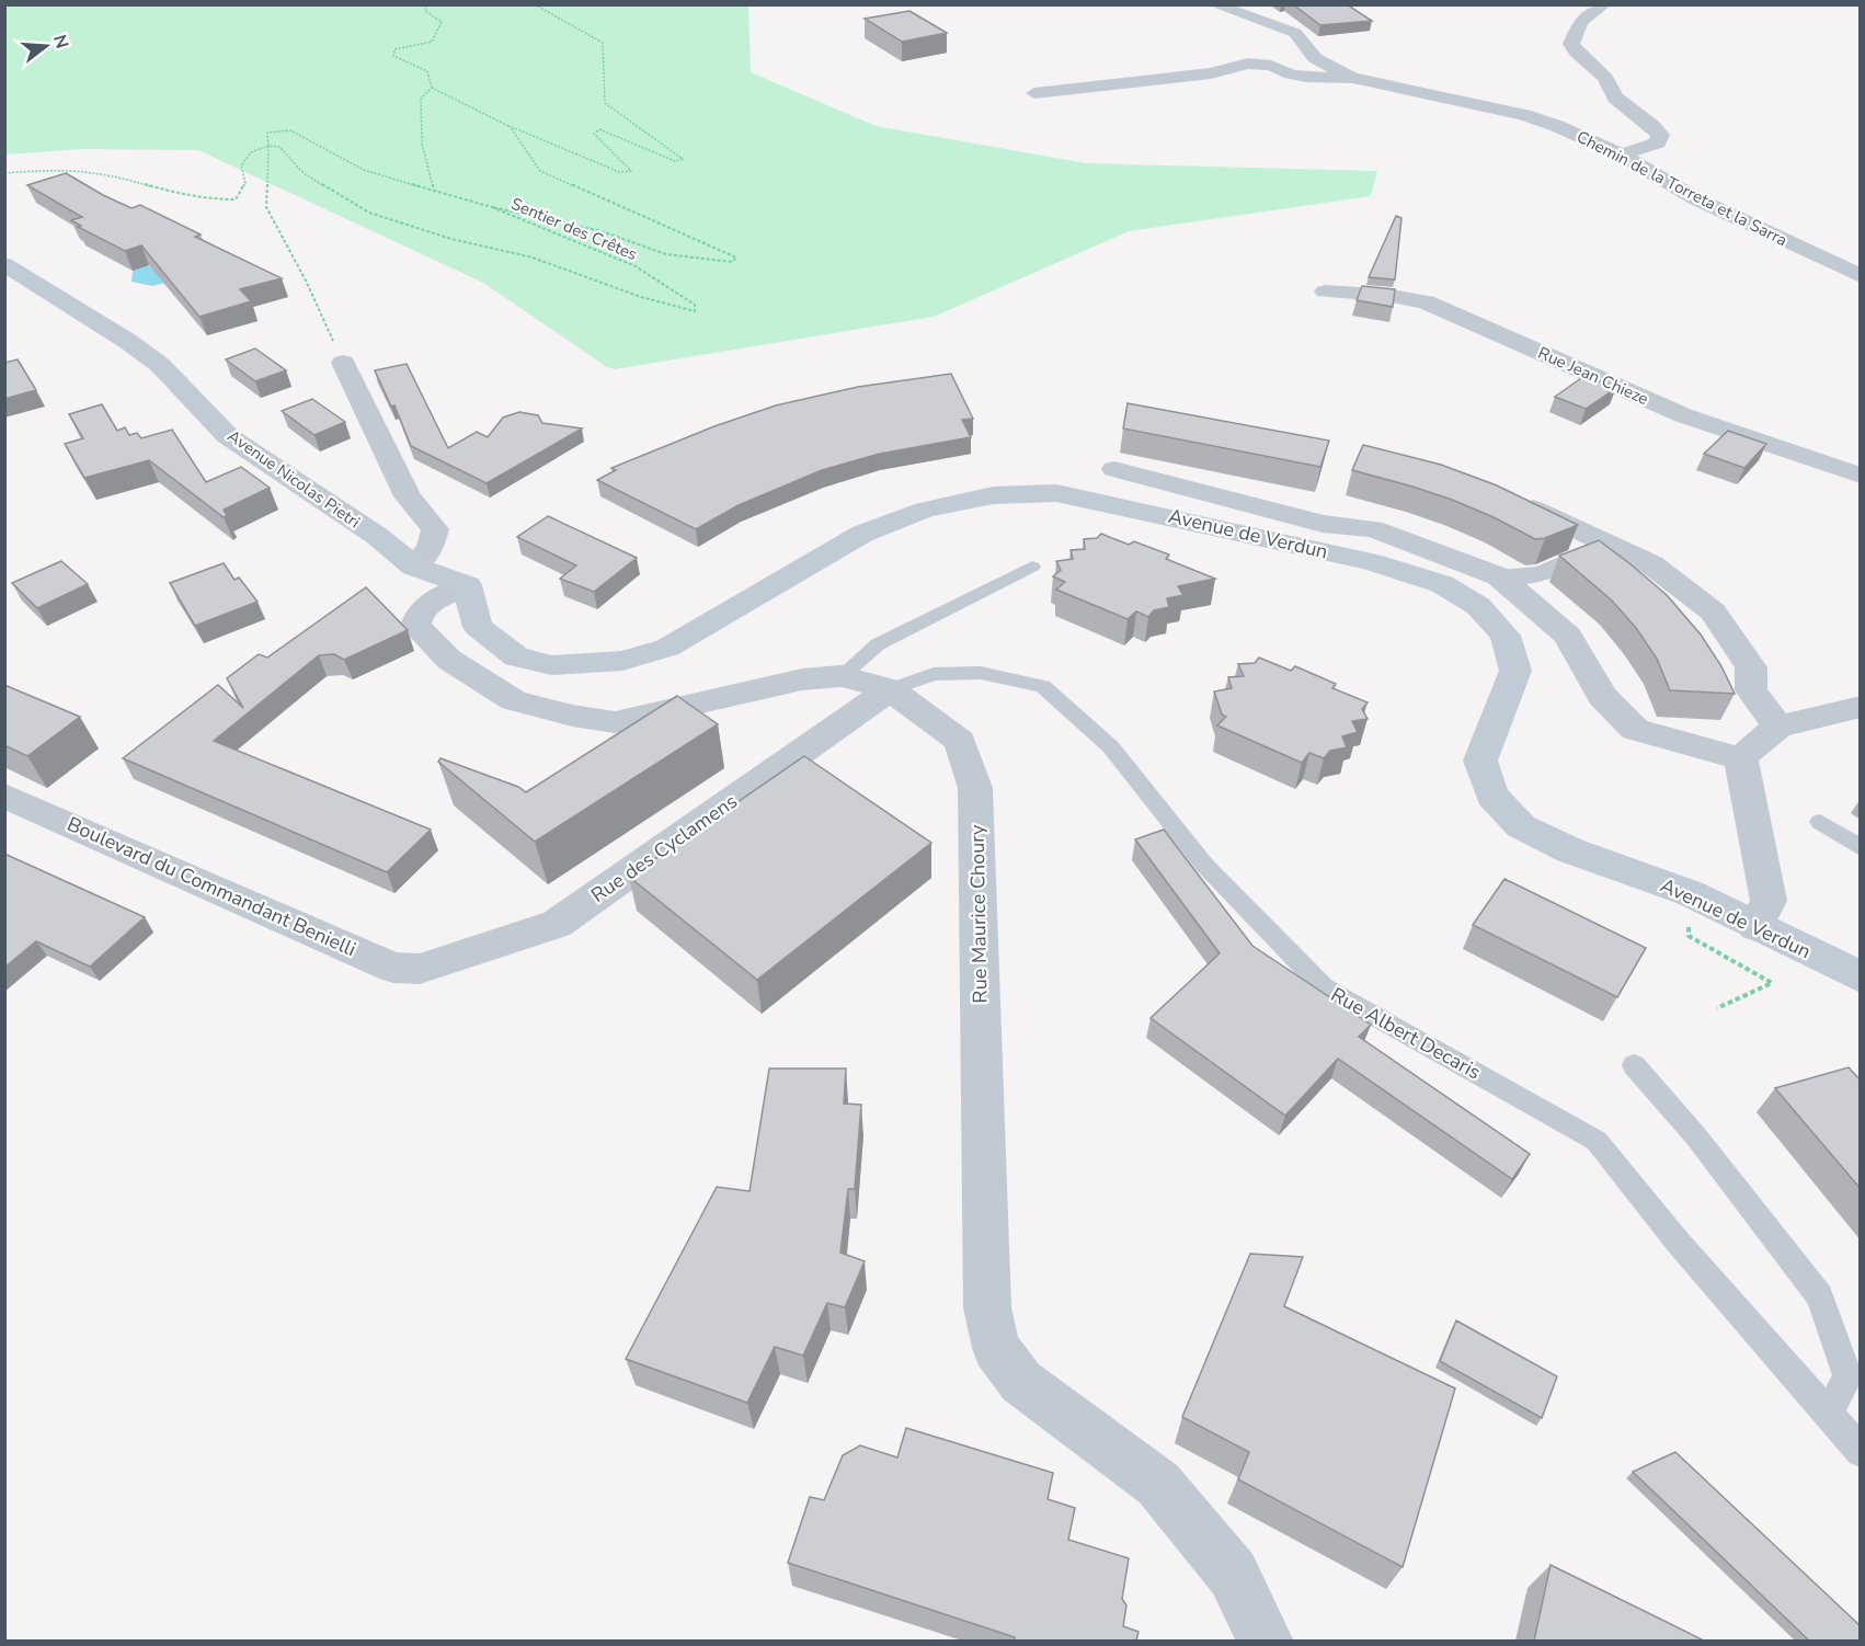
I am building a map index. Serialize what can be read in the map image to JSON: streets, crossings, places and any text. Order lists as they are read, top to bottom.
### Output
{
  "streets": {
    "main road": ["Avenue Nicolas Pietri", "Avenue de Verdun"],
    "street": [
      "Chemin de la Torreta et la Sarra",
      "Rue Jean Chieze",
      "Rue des Cyclamens",
      "Boulevard du Commandant Benielli",
      "Rue Maurice Choury"
    ],
    "lane": ["Rue Albert Decaris"],
    "path": ["Sentier des Crêtes"]
  },
  "crossings": [
    ["Avenue Nicolas Pietri", "Avenue de Verdun"],
    ["Avenue Nicolas Pietri", "Rue Maurice Choury"],
    ["Avenue de Verdun", "Rue Maurice Choury"],
    ["Rue des Cyclamens", "Boulevard du Commandant Benielli"],
    ["Rue des Cyclamens", "Rue Maurice Choury"],
    ["Rue des Cyclamens", "Rue Albert Decaris"],
    ["Rue Maurice Choury", "Rue Albert Decaris"]
  ],
  "north": "right"
}
